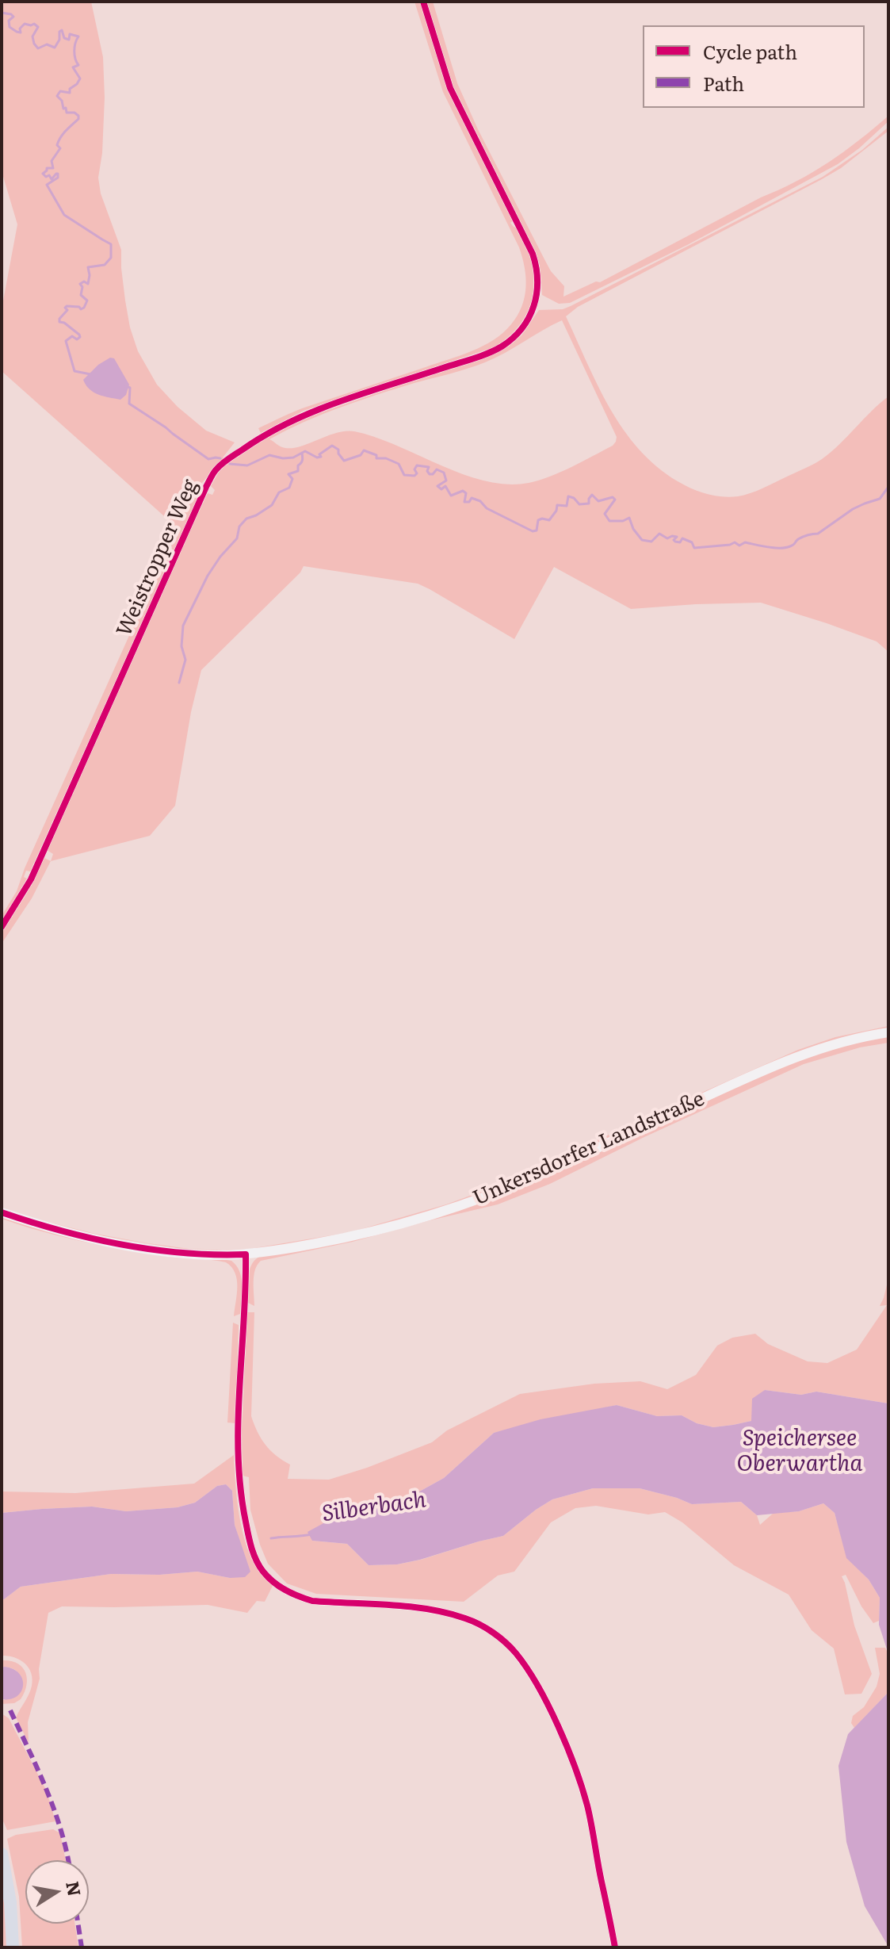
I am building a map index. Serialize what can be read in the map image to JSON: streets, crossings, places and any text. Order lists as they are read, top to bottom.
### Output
{
  "streets": {
    "street": ["Weistropper Weg", "Unkersdorfer Landstraße"]
  },
  "water": ["Speichersee Oberwartha", "Silberbach"],
  "legend": ["Cycle path", "Path"],
  "north": "right"
}
